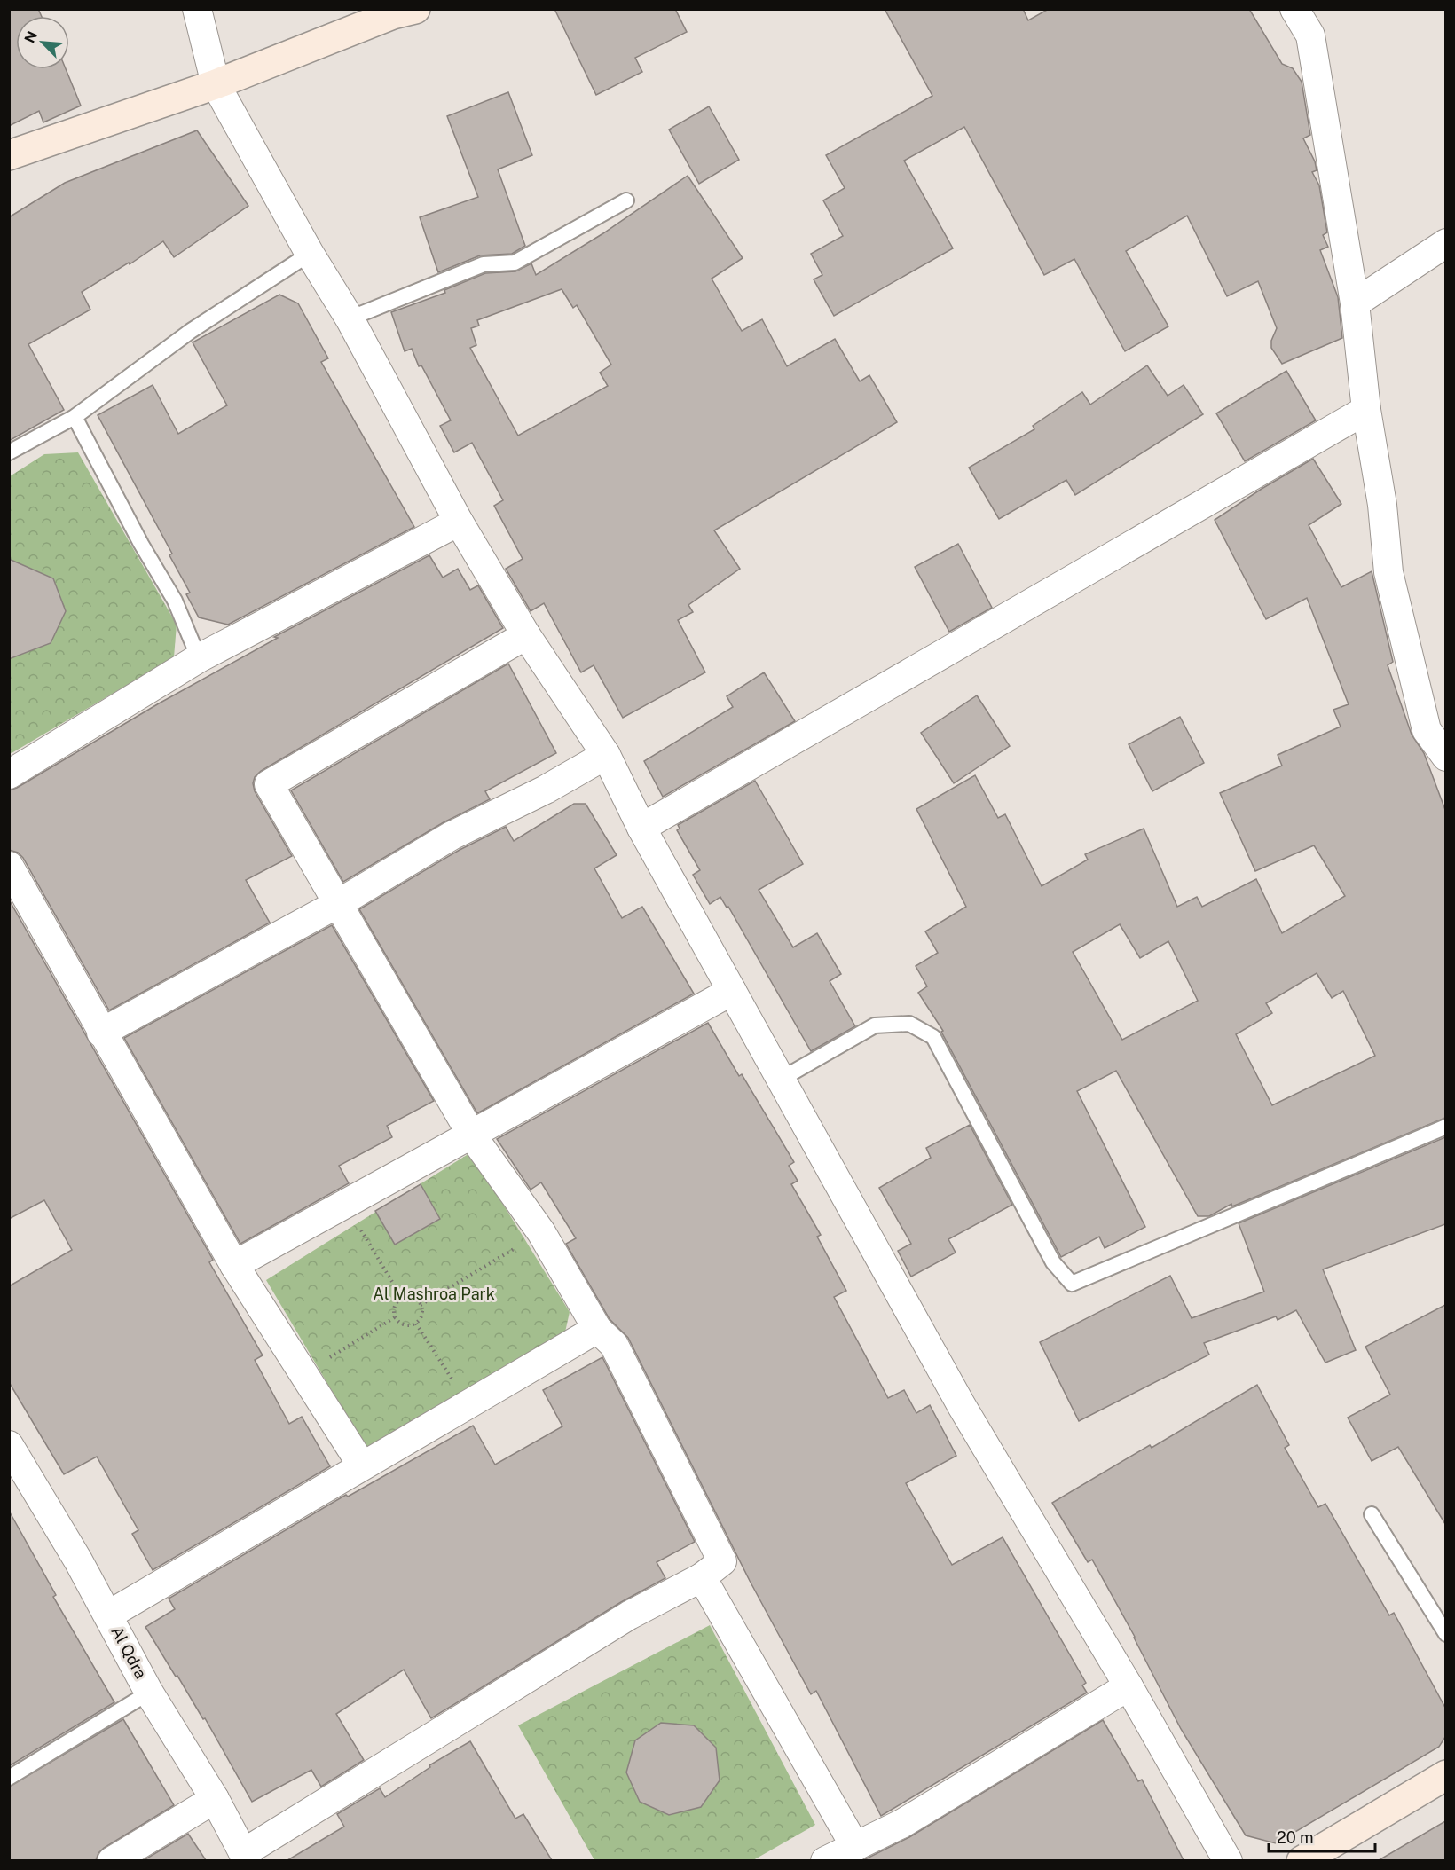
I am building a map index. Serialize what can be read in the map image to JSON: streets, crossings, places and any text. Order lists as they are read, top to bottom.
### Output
{
  "streets": {
    "street": ["Al Qdra"]
  },
  "parks": ["Al Mashroa Park"],
  "scale_bar": "20 m",
  "north": "top left"
}
